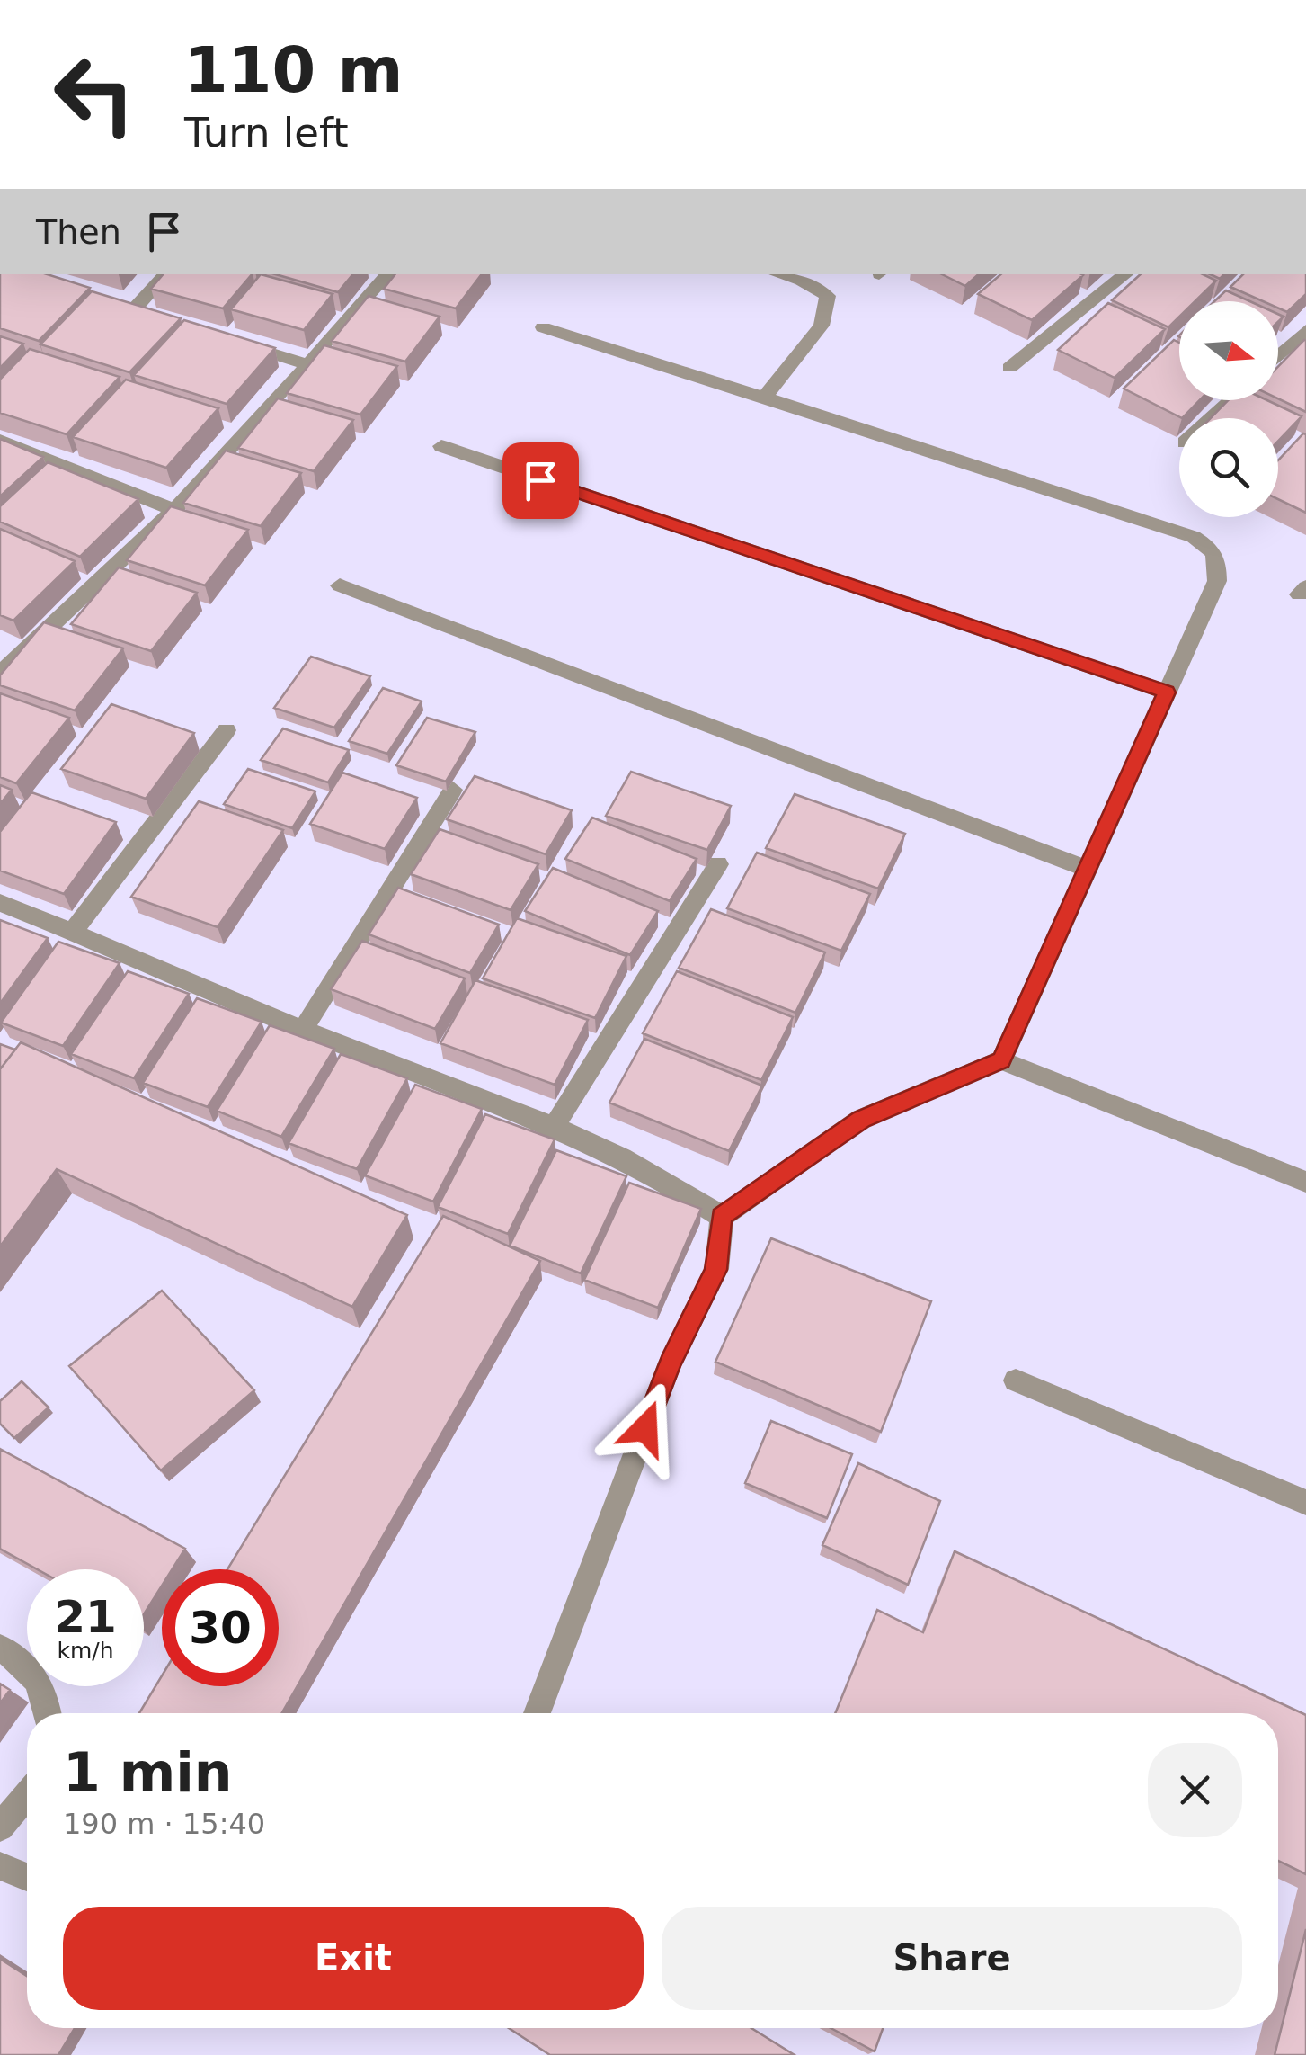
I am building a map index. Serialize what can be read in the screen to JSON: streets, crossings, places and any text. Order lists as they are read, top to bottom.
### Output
{
  "north": "right",
  "page": {
    "turn": ["110 m", "Turn left"],
    "then": "Then",
    "speed": "21 km/h",
    "limit": "30",
    "heading": ["1 min", "190 m · 15:40"],
    "buttons": ["Exit", "Share"]
  }
}
